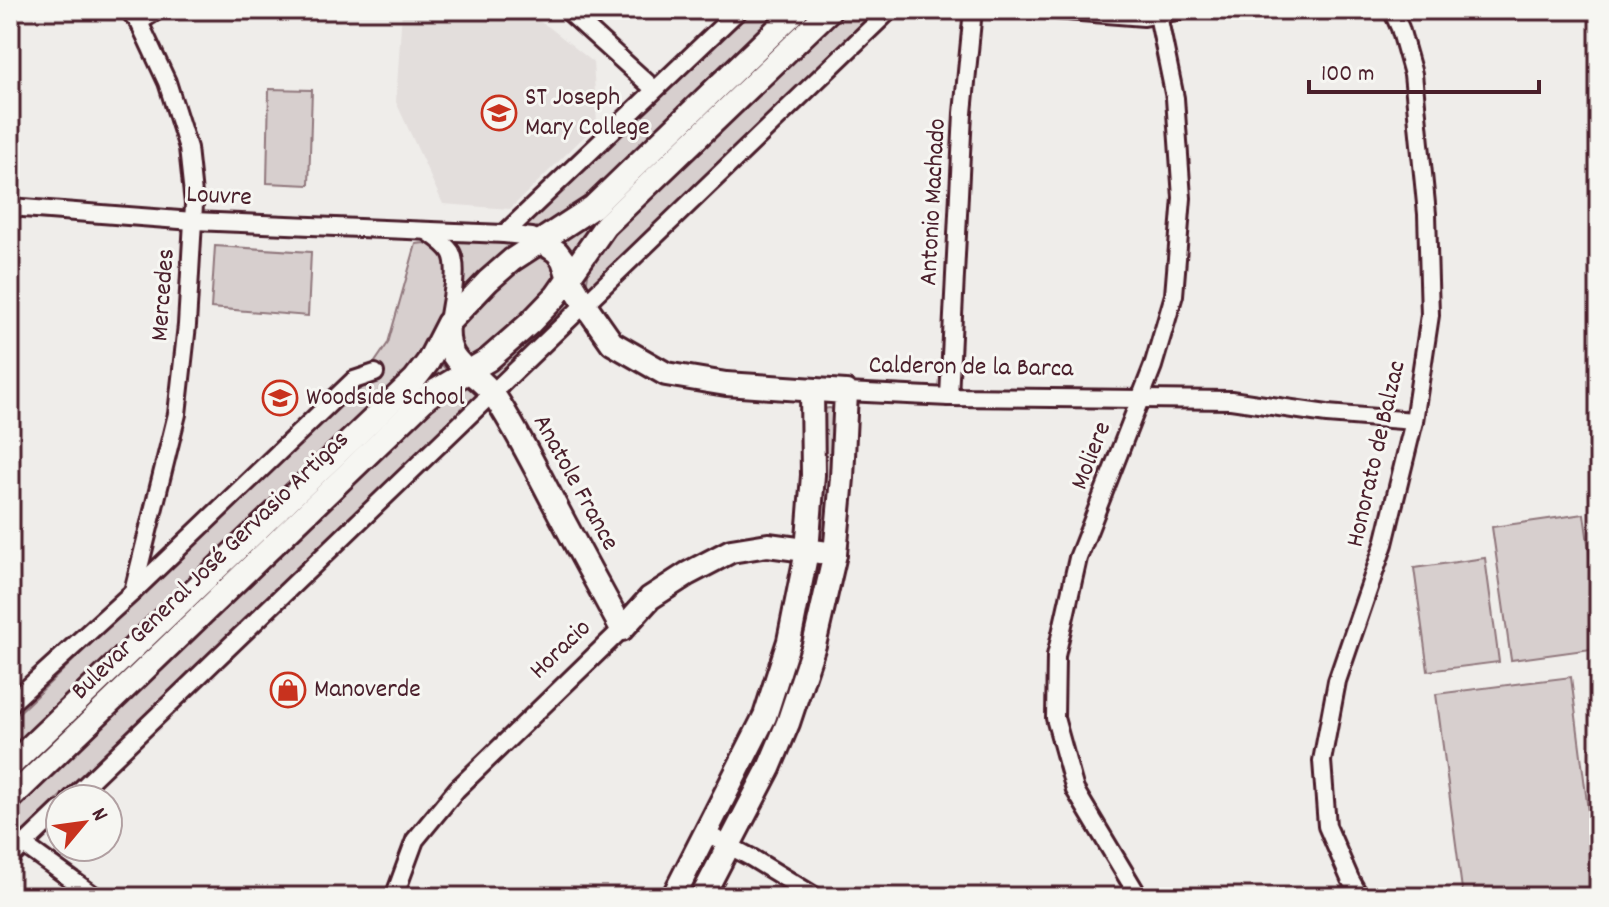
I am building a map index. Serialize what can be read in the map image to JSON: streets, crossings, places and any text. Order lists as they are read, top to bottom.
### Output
{
  "streets": {
    "main road": [
      "Calderon de la Barca",
      "Anatole France",
      "Bulevar General José Gervasio Artigas",
      "Horacio"
    ],
    "street": [
      "Louvre",
      "Antonio Machado",
      "Mercedes",
      "Honorato de Balzac",
      "Moliere"
    ]
  },
  "crossings": [
    ["Louvre", "Mercedes"],
    ["Louvre", "Calderon de la Barca"],
    ["Louvre", "Bulevar General José Gervasio Artigas"],
    ["Antonio Machado", "Calderon de la Barca"],
    ["Mercedes", "Bulevar General José Gervasio Artigas"],
    ["Calderon de la Barca", "Honorato de Balzac"],
    ["Calderon de la Barca", "Moliere"],
    ["Calderon de la Barca", "Bulevar General José Gervasio Artigas"],
    ["Anatole France", "Bulevar General José Gervasio Artigas"],
    ["Anatole France", "Horacio"]
  ],
  "places": {
    "school or university": ["ST Joseph Mary College", "Woodside School"],
    "shop": ["Manoverde"]
  },
  "scale_bar": "100 m",
  "north": "top right"
}
